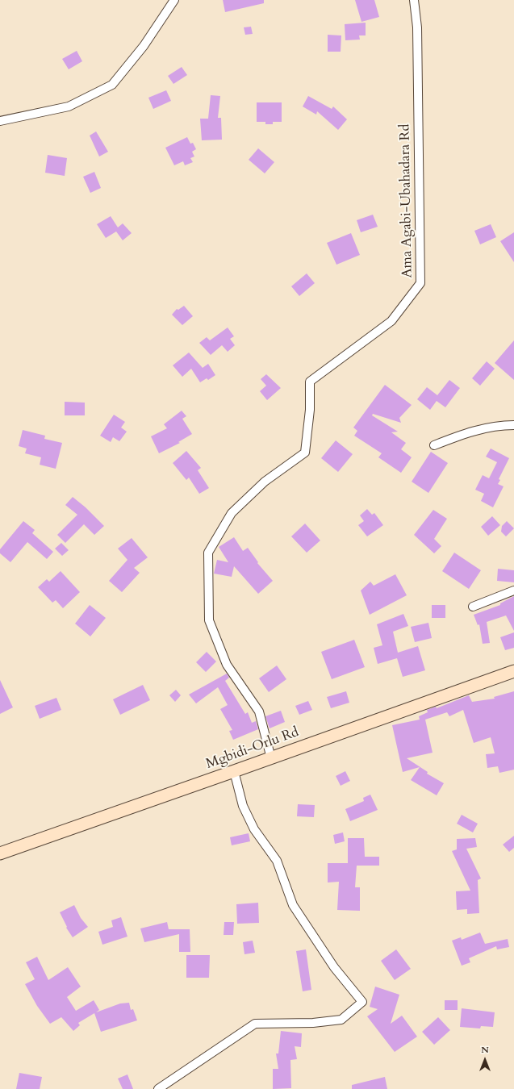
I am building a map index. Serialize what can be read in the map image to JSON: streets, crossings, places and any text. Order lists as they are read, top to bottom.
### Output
{
  "streets": {
    "main road": ["Mgbidi-Orlu Rd"],
    "street": ["Ama Agabi-Ubahadara Rd"]
  },
  "crossings": [
    ["Ama Agabi-Ubahadara Rd", "Mgbidi-Orlu Rd"]
  ],
  "north": "top"
}
